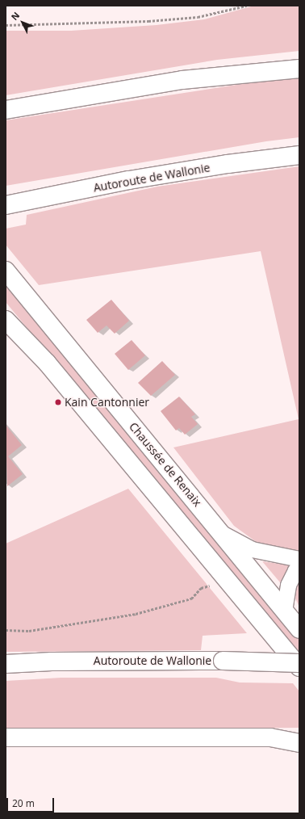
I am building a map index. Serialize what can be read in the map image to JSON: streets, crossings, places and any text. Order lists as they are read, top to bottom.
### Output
{
  "streets": {
    "main road": ["Autoroute de Wallonie", "Chaussée de Renaix"]
  },
  "places": ["Kain Cantonnier"],
  "scale_bar": "20 m",
  "north": "top left"
}
